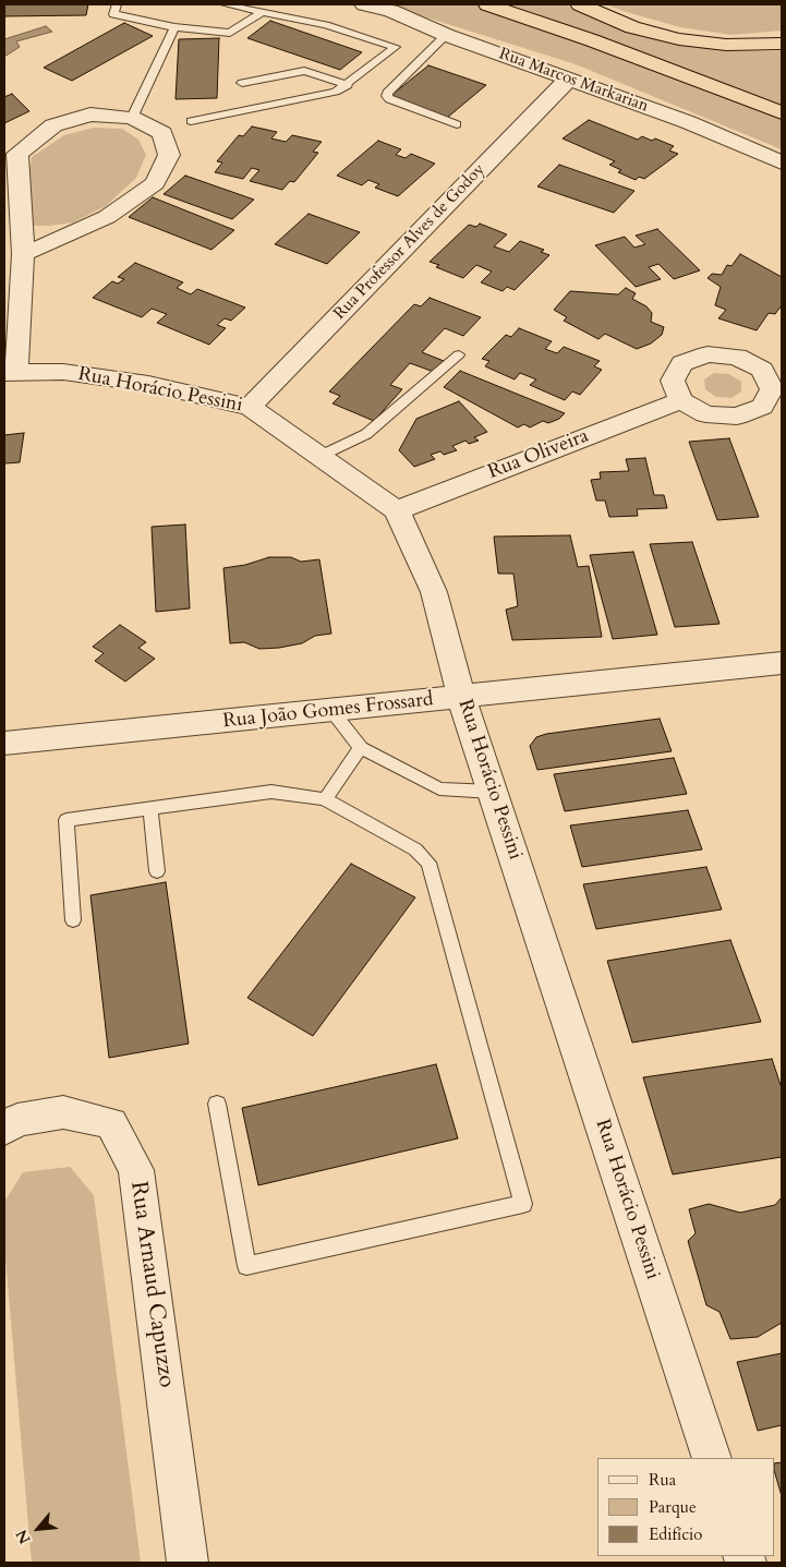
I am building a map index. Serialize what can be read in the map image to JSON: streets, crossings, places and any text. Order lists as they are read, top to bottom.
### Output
{
  "streets": {
    "street": [
      "Rua Marcos Markarian",
      "Rua Professor Alves de Godoy",
      "Rua Horácio Pessini",
      "Rua Oliveira",
      "Rua João Gomes Frossard",
      "Rua Arnaud Capuzzo"
    ]
  },
  "crossings": [
    ["Rua Marcos Markarian", "Rua Professor Alves de Godoy"],
    ["Rua Professor Alves de Godoy", "Rua Horácio Pessini"],
    ["Rua Horácio Pessini", "Rua Oliveira"],
    ["Rua Horácio Pessini", "Rua João Gomes Frossard"]
  ],
  "legend": ["Rua", "Parque", "Edifício"],
  "north": "bottom left"
}
